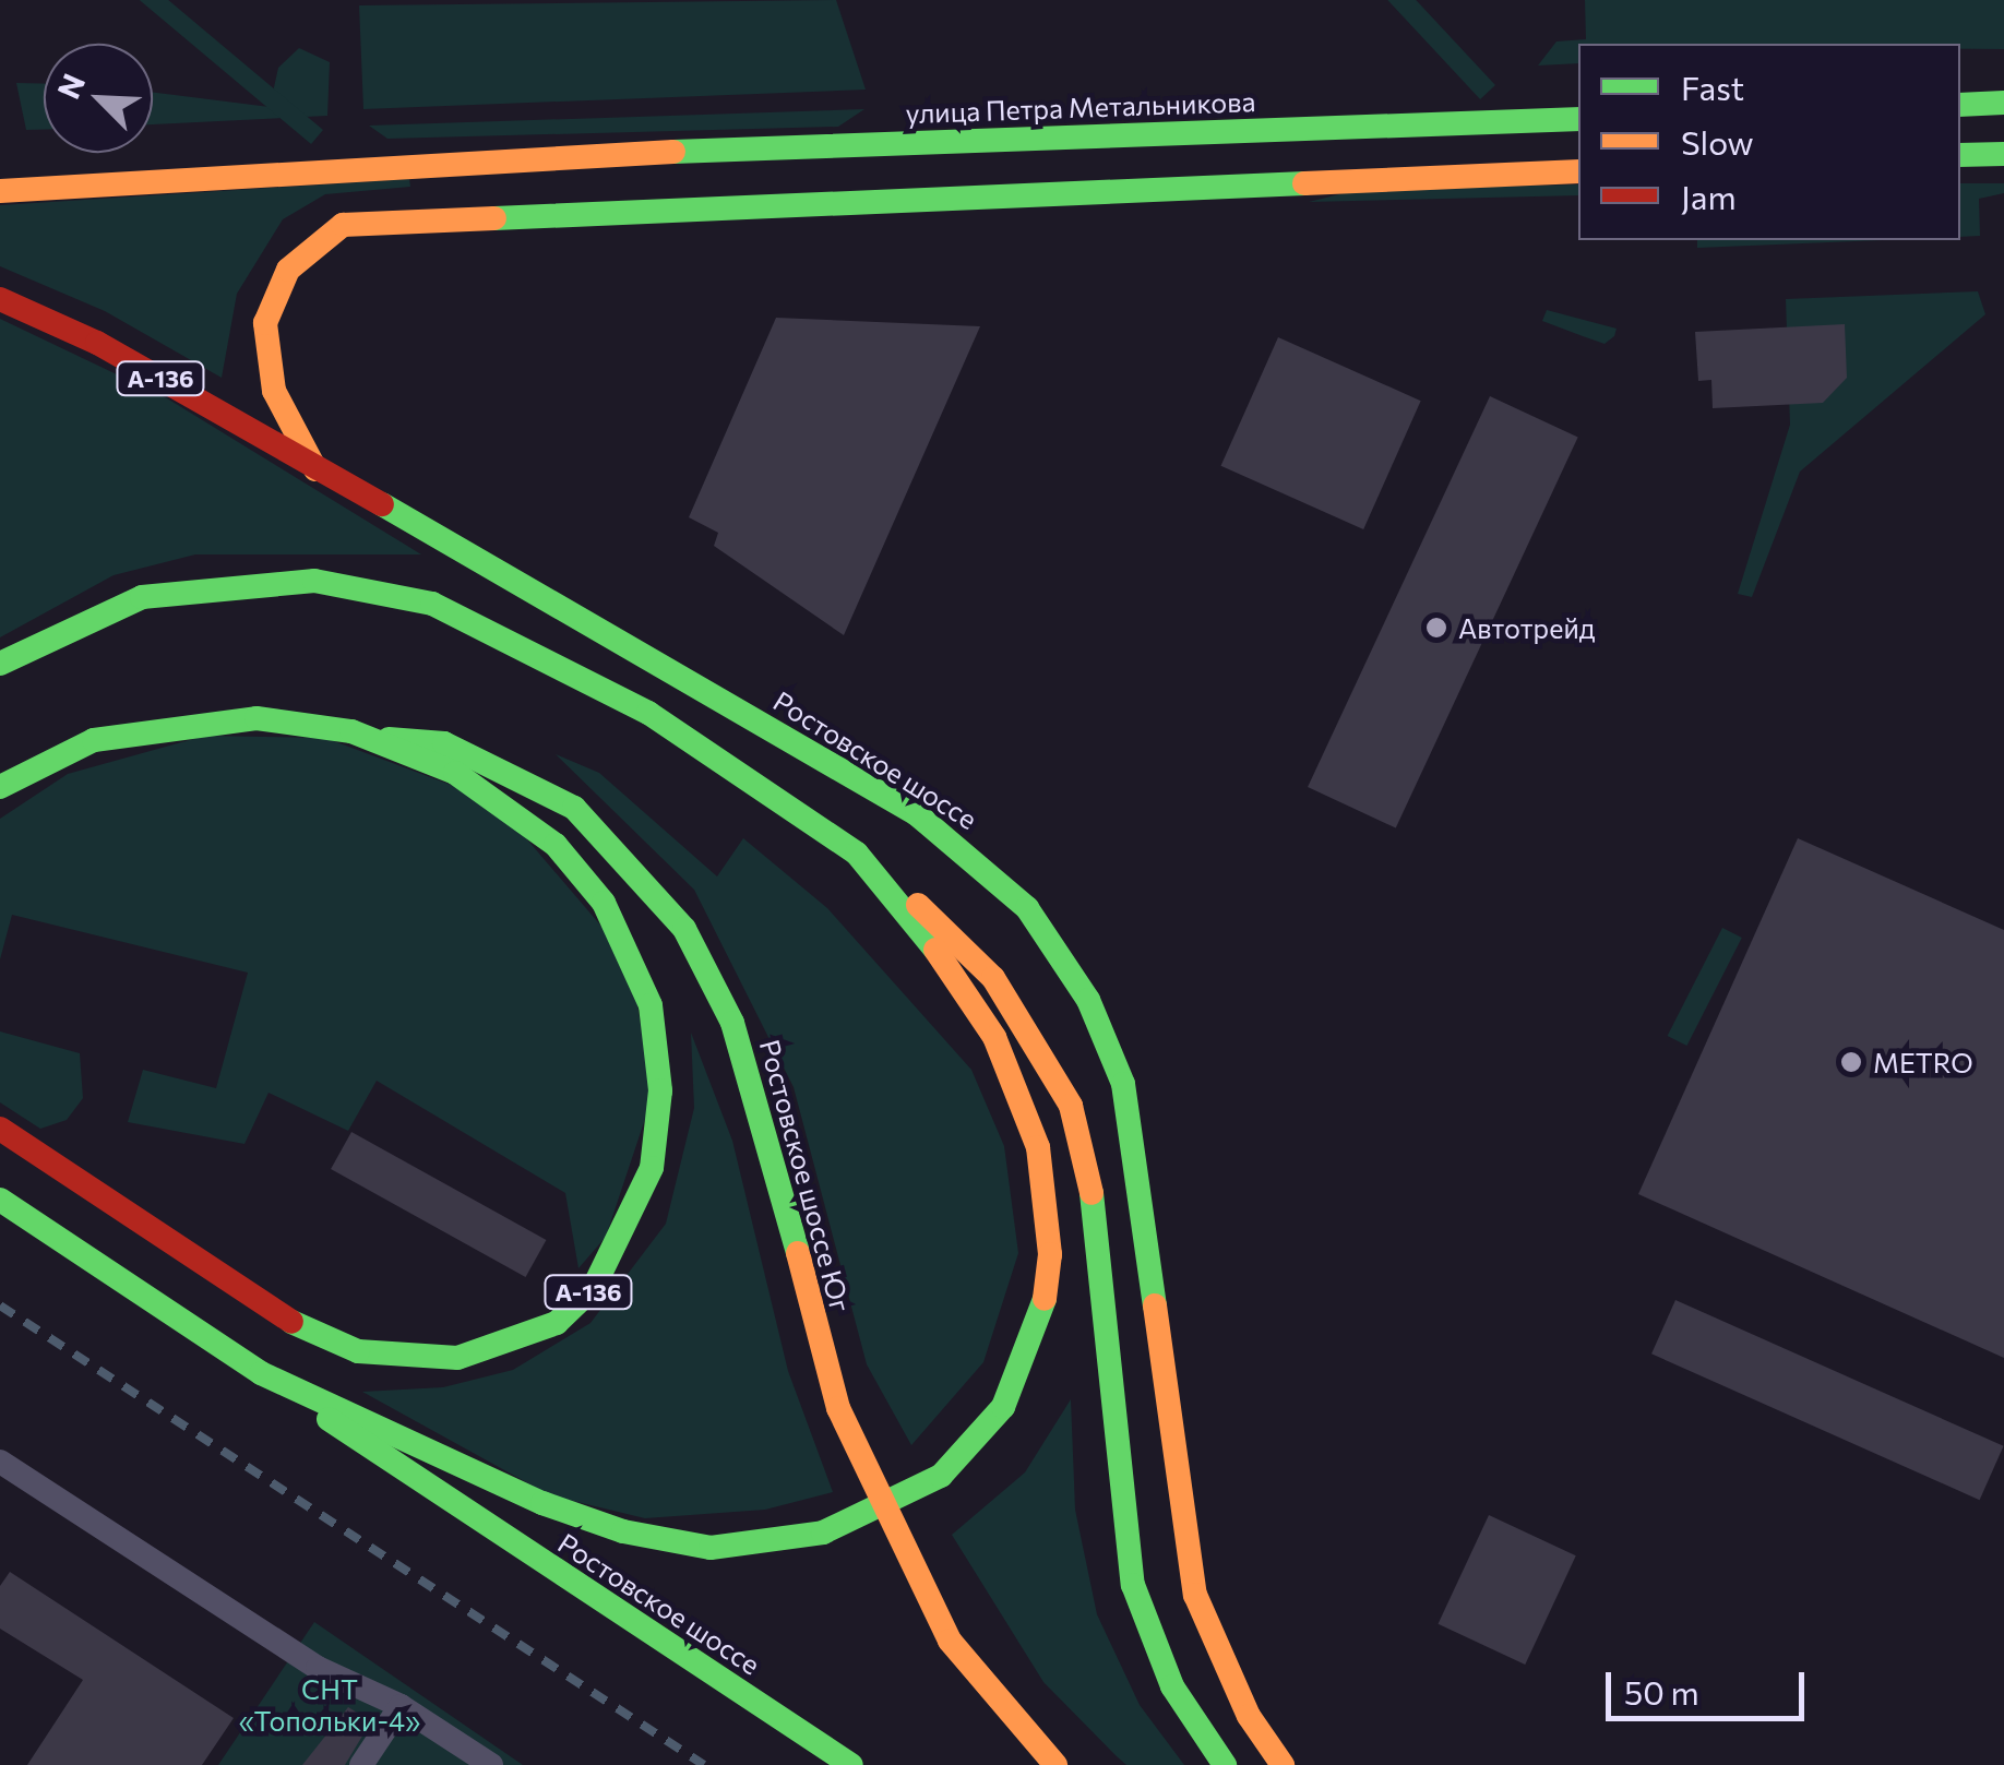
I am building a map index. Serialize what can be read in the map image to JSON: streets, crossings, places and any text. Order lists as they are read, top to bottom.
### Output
{
  "streets": {
    "main road": [
      "улица Петра Метальникова",
      "А-136",
      "Ростовское шоссе",
      "Ростовское шоссе Юг"
    ]
  },
  "crossings": [
    ["А-136", "Ростовское шоссе Юг"]
  ],
  "parks": ["СНТ «Топольки-4»"],
  "places": ["Автотрейд", "METRO"],
  "legend": ["Fast", "Slow", "Jam"],
  "scale_bar": "50 m",
  "north": "top left"
}
